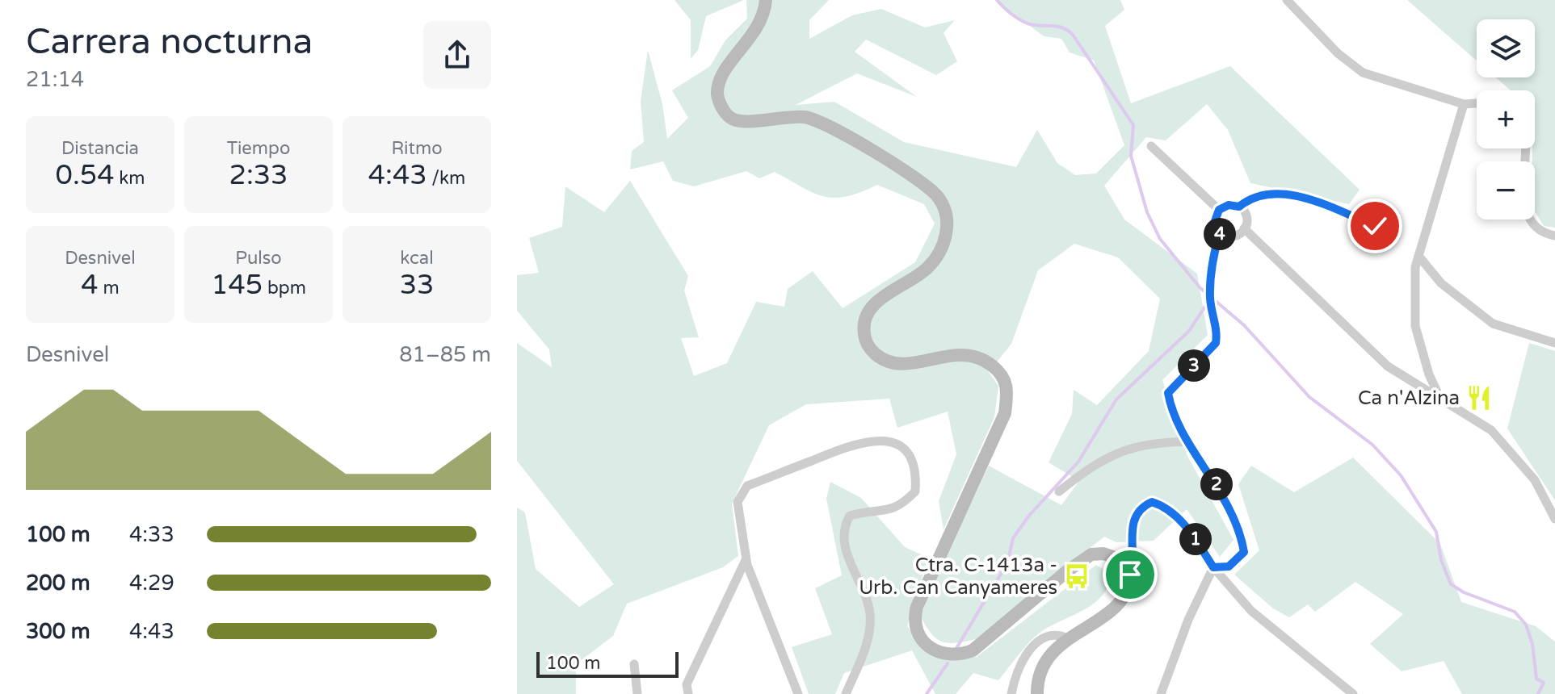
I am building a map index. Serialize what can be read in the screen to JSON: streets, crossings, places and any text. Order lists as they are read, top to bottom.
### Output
{
  "places": {
    "restaurant": ["Ca n'Alzina"],
    "bus stop": ["Ctra. C-1413a - Urb. Can Canyameres"]
  },
  "scale_bar": "100 m",
  "page": {
    "heading": ["Carrera nocturna", "21:14"],
    "map_buttons": ["+", "−"],
    "stats": [
      ["Distancia", "0.54 km"],
      ["Tiempo", "2:33"],
      ["Ritmo", "4:43 /km"],
      ["Desnivel", "4 m"],
      ["Pulso", "145 bpm"],
      ["kcal", "33"]
    ],
    "pins": [
      "4",
      "3",
      "2",
      "1"
    ],
    "chart": ["Desnivel", "81–85 m"],
    "list": [
      {
        "name": "100 m",
        "note": "4:33"
      },
      {
        "name": "200 m",
        "note": "4:29"
      },
      {
        "name": "300 m",
        "note": "4:43"
      }
    ],
    "scale": "100 m"
  }
}
